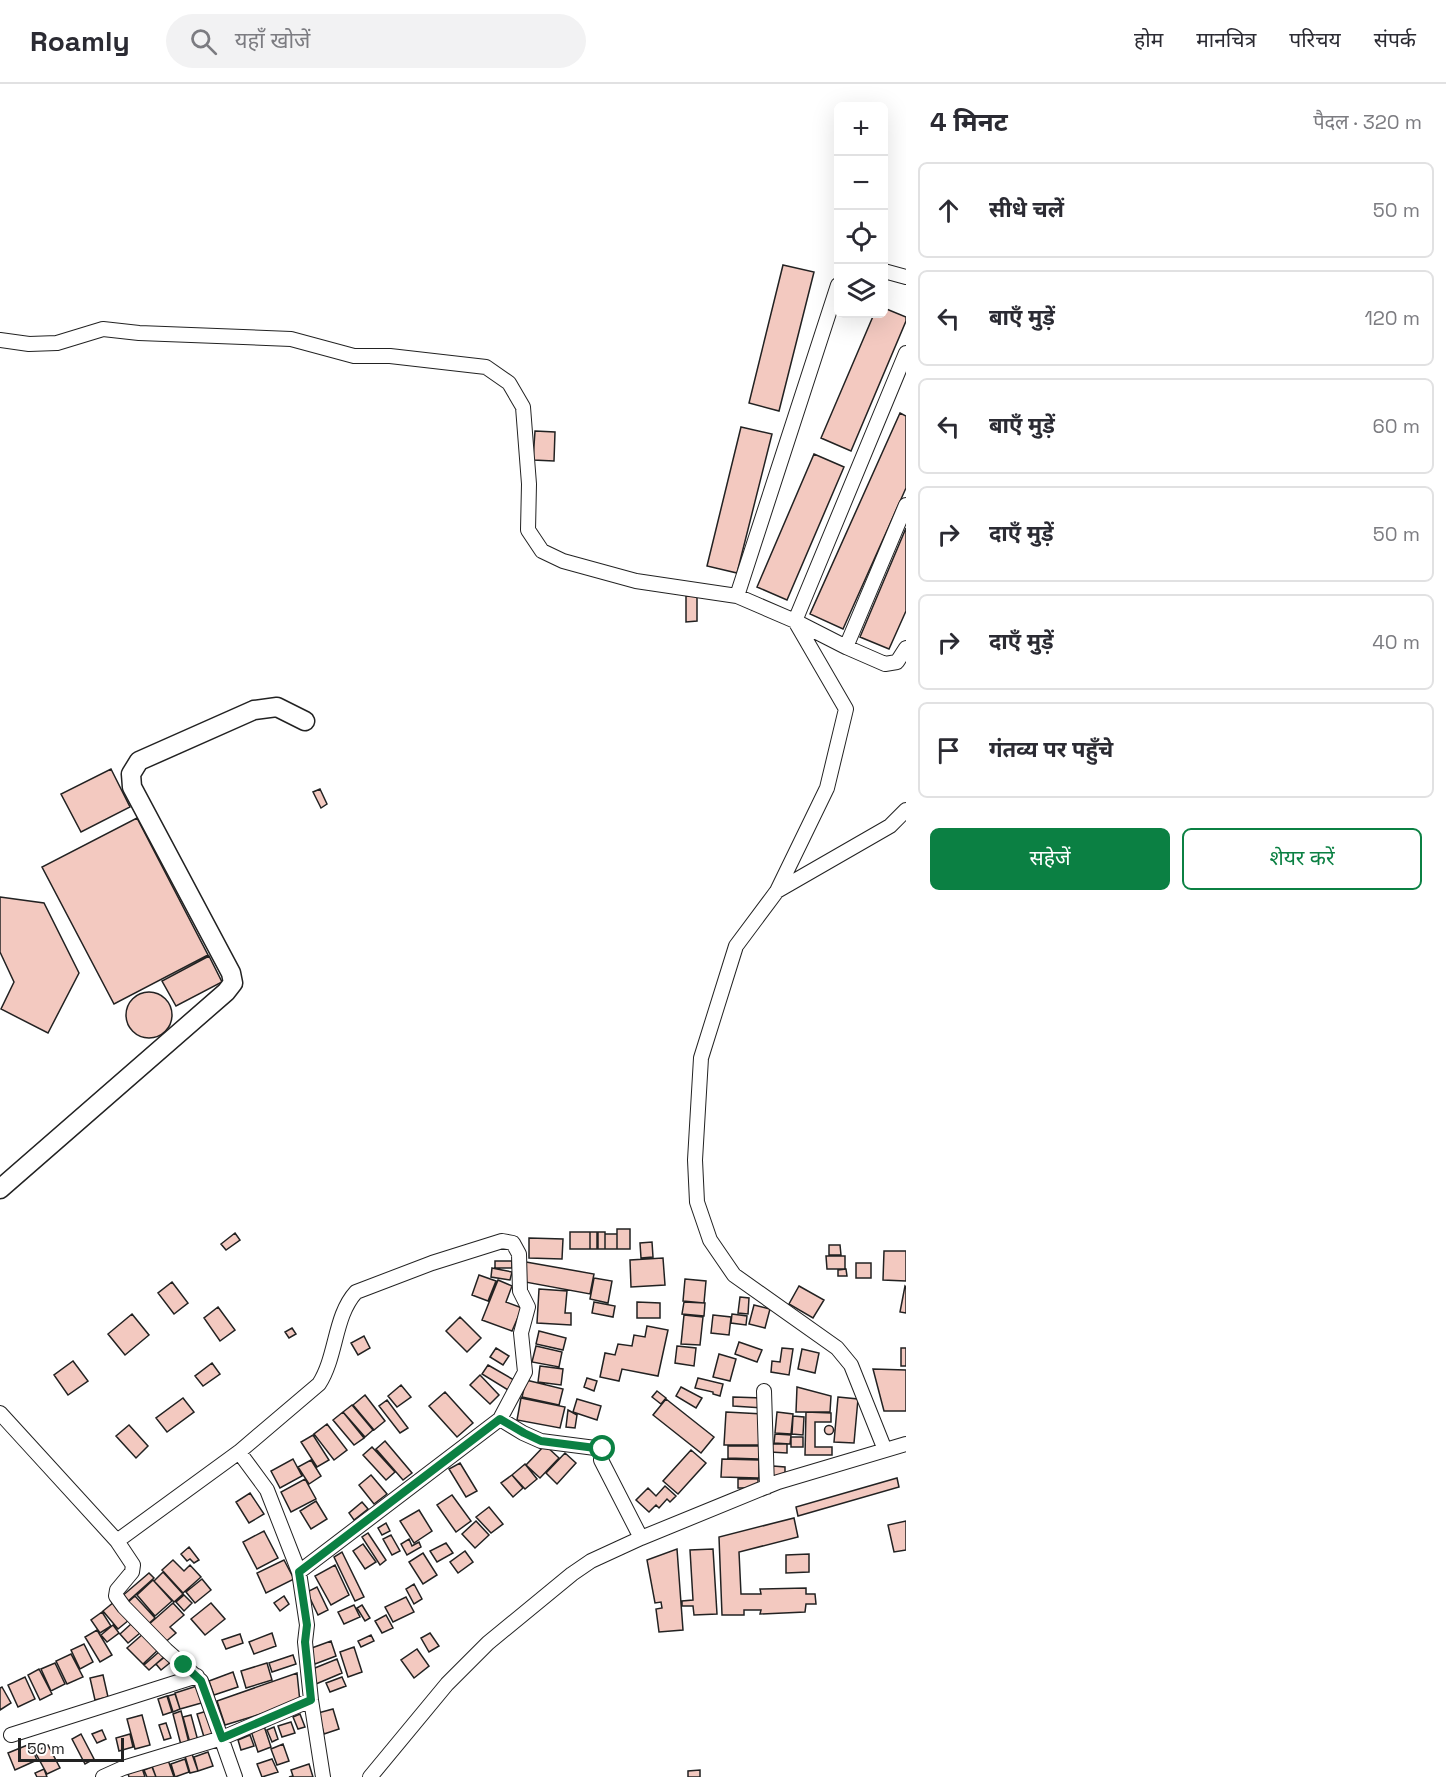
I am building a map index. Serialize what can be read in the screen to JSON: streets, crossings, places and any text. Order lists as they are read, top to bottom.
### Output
{
  "scale_bar": "50 m",
  "page": {
    "header": "Roamly",
    "search": "यहाँ खोजें",
    "nav": [
      "होम",
      "मानचित्र",
      "परिचय",
      "संपर्क"
    ],
    "heading": ["4 मिनट", "पैदल · 320 m"],
    "map_buttons": ["+", "−"],
    "list": [
      ["सीधे चलें", "50 m"],
      ["बाएँ मुड़ें", "120 m"],
      ["बाएँ मुड़ें", "60 m"],
      ["दाएँ मुड़ें", "50 m"],
      ["दाएँ मुड़ें", "40 m"],
      "गंतव्य पर पहुँचे"
    ],
    "buttons": ["सहेजें", "शेयर करें"],
    "scale": "50 m"
  }
}
